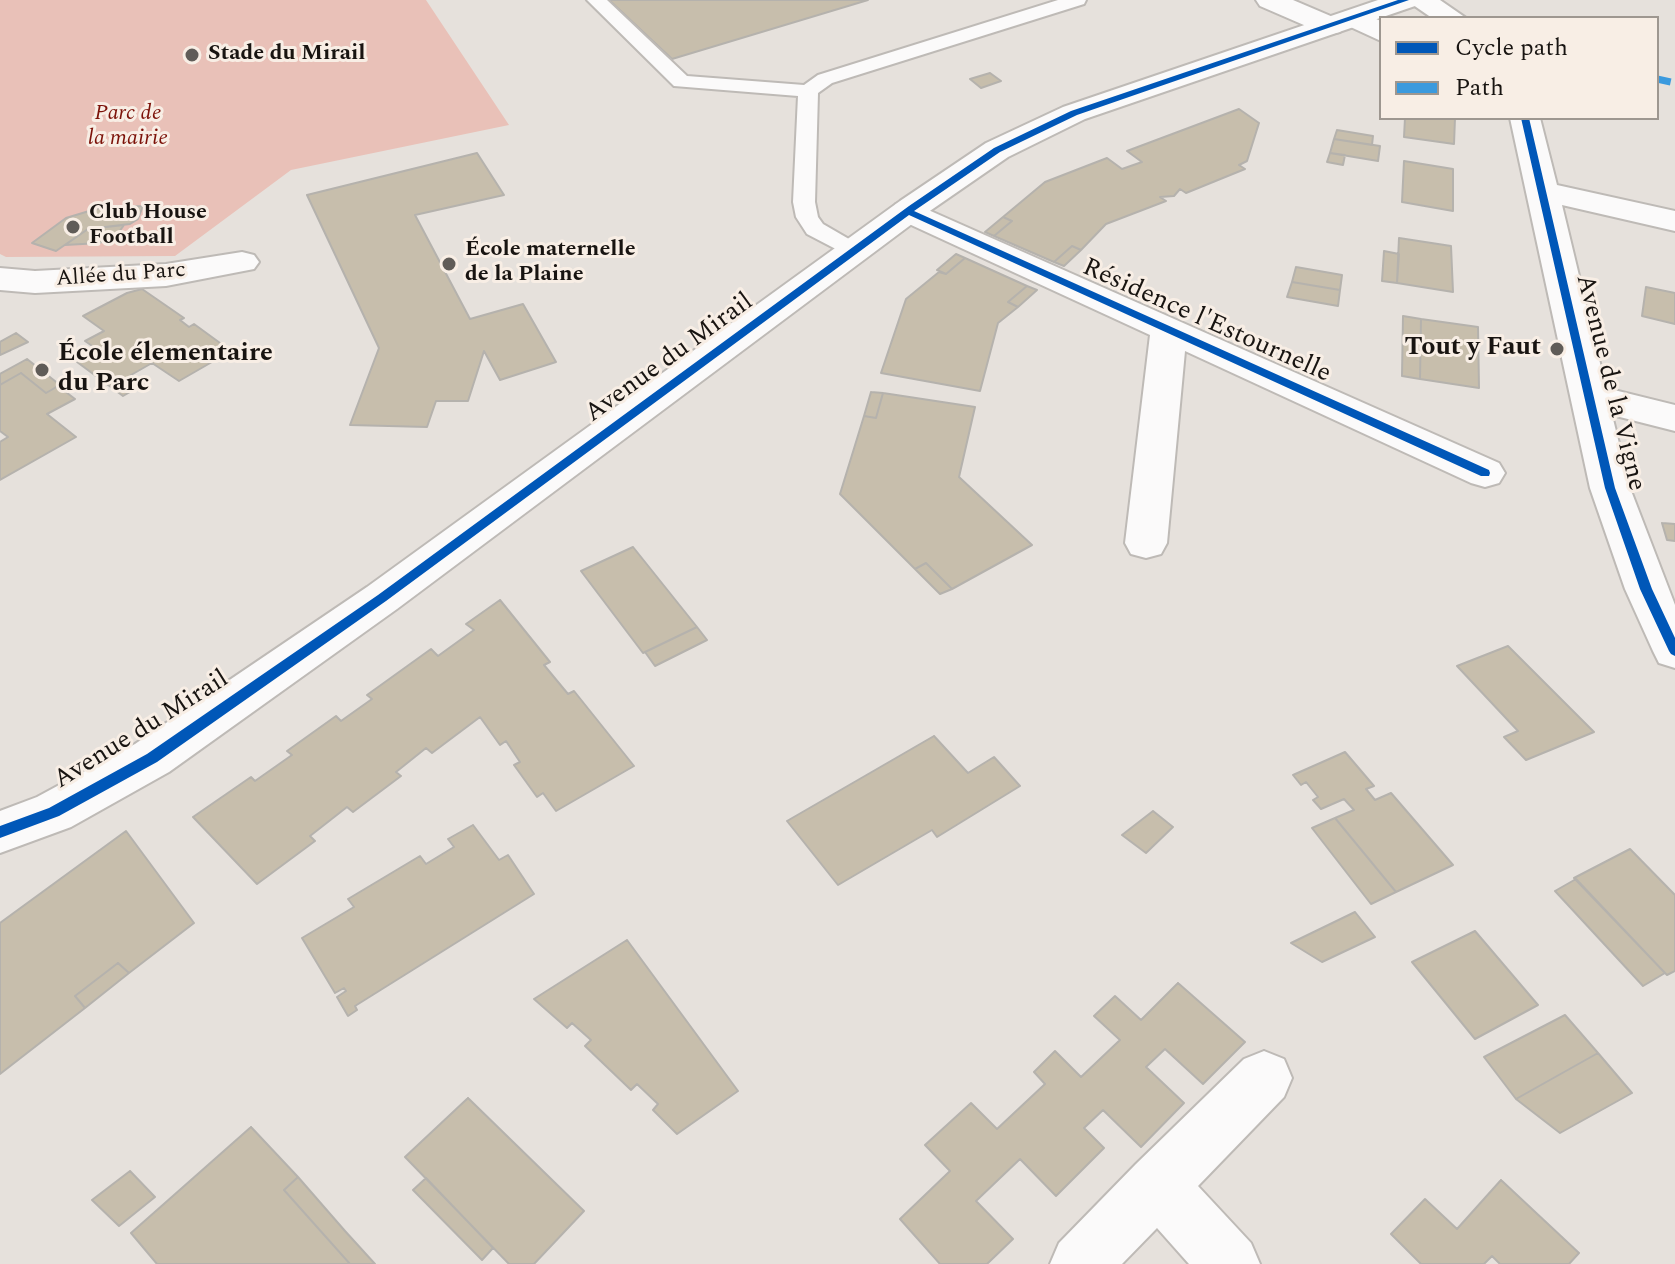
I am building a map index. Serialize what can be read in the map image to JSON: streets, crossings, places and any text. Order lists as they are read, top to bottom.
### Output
{
  "streets": {
    "street": [
      "Allée du Parc",
      "Résidence l'Estournelle",
      "Avenue du Mirail",
      "Avenue de la Vigne"
    ]
  },
  "crossings": [
    ["Résidence l'Estournelle", "Avenue du Mirail"]
  ],
  "parks": ["Parc de la mairie"],
  "places": [
    "Stade du Mirail",
    "Club House Football",
    "École maternelle de la Plaine",
    "Tout y Faut",
    "École élementaire du Parc"
  ],
  "legend": ["Cycle path", "Path"]
}
